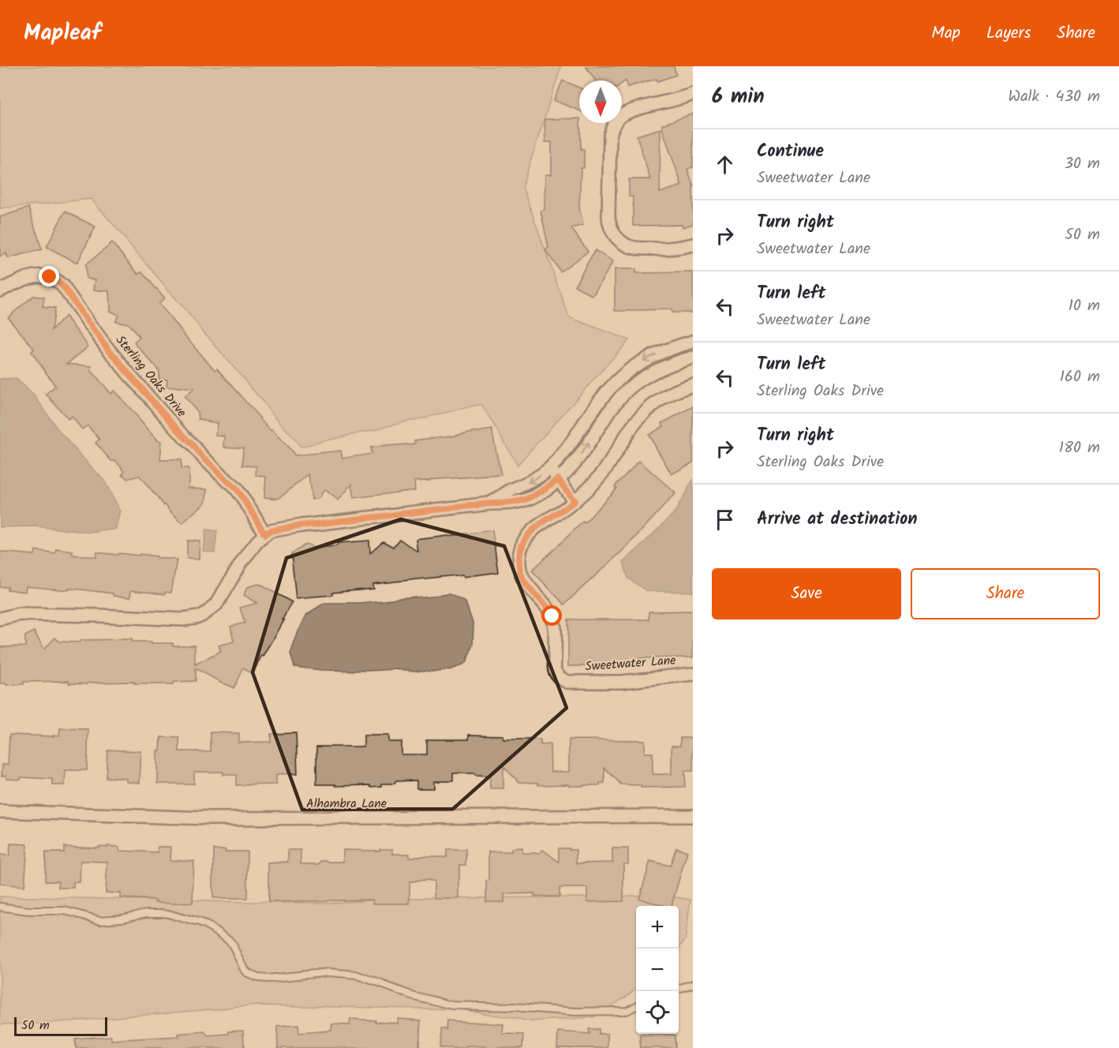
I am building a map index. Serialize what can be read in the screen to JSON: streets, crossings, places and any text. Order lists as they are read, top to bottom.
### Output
{
  "streets": {
    "street": ["Sterling Oaks Drive", "Sweetwater Lane", "Alhambra Lane"]
  },
  "scale_bar": "50 m",
  "north": "bottom",
  "page": {
    "header": "Mapleaf",
    "nav": ["Map", "Layers", "Share"],
    "heading": ["6 min", "Walk · 430 m"],
    "list": [
      ["Continue", "Sweetwater Lane", "30 m"],
      ["Turn right", "Sweetwater Lane", "50 m"],
      ["Turn left", "Sweetwater Lane", "10 m"],
      ["Turn left", "Sterling Oaks Drive", "160 m"],
      ["Turn right", "Sterling Oaks Drive", "180 m"],
      "Arrive at destination"
    ],
    "buttons": ["Save", "Share"],
    "map_buttons": ["+", "−"],
    "scale": "50 m"
  }
}
